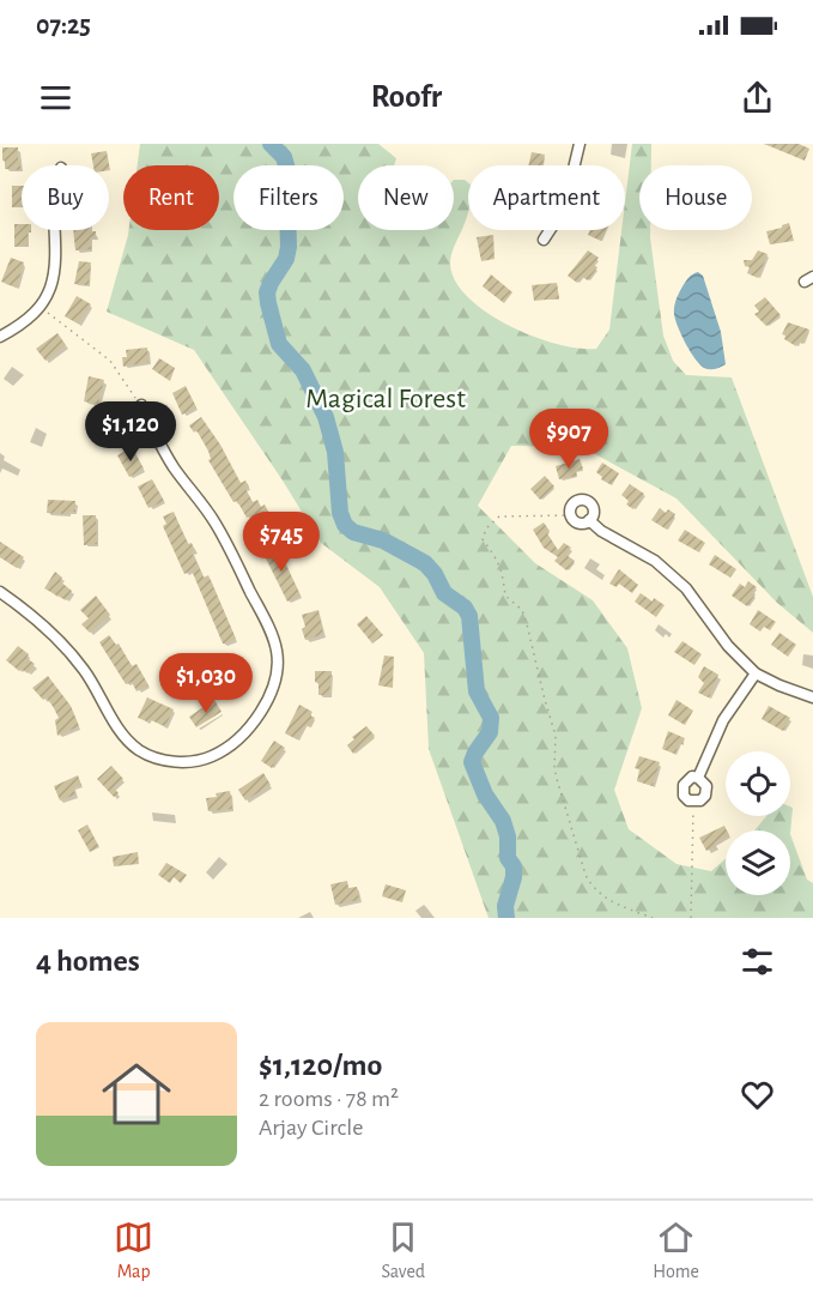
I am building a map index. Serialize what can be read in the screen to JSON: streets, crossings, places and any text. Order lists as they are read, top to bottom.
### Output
{
  "parks": ["Magical Forest"],
  "page": {
    "status": "07:25",
    "header": "Roofr",
    "chip": [
      "Buy",
      "Rent",
      "Filters",
      "New",
      "Apartment",
      "House"
    ],
    "price": [
      "$1,120",
      "$907",
      "$745",
      "$1,030"
    ],
    "heading": "4 homes",
    "list": [
      {
        "name": "$1,120/mo",
        "note": "2 rooms · 78 m² · Arjay Circle"
      }
    ],
    "tabs": ["Map", "Saved", "Home"]
  }
}
